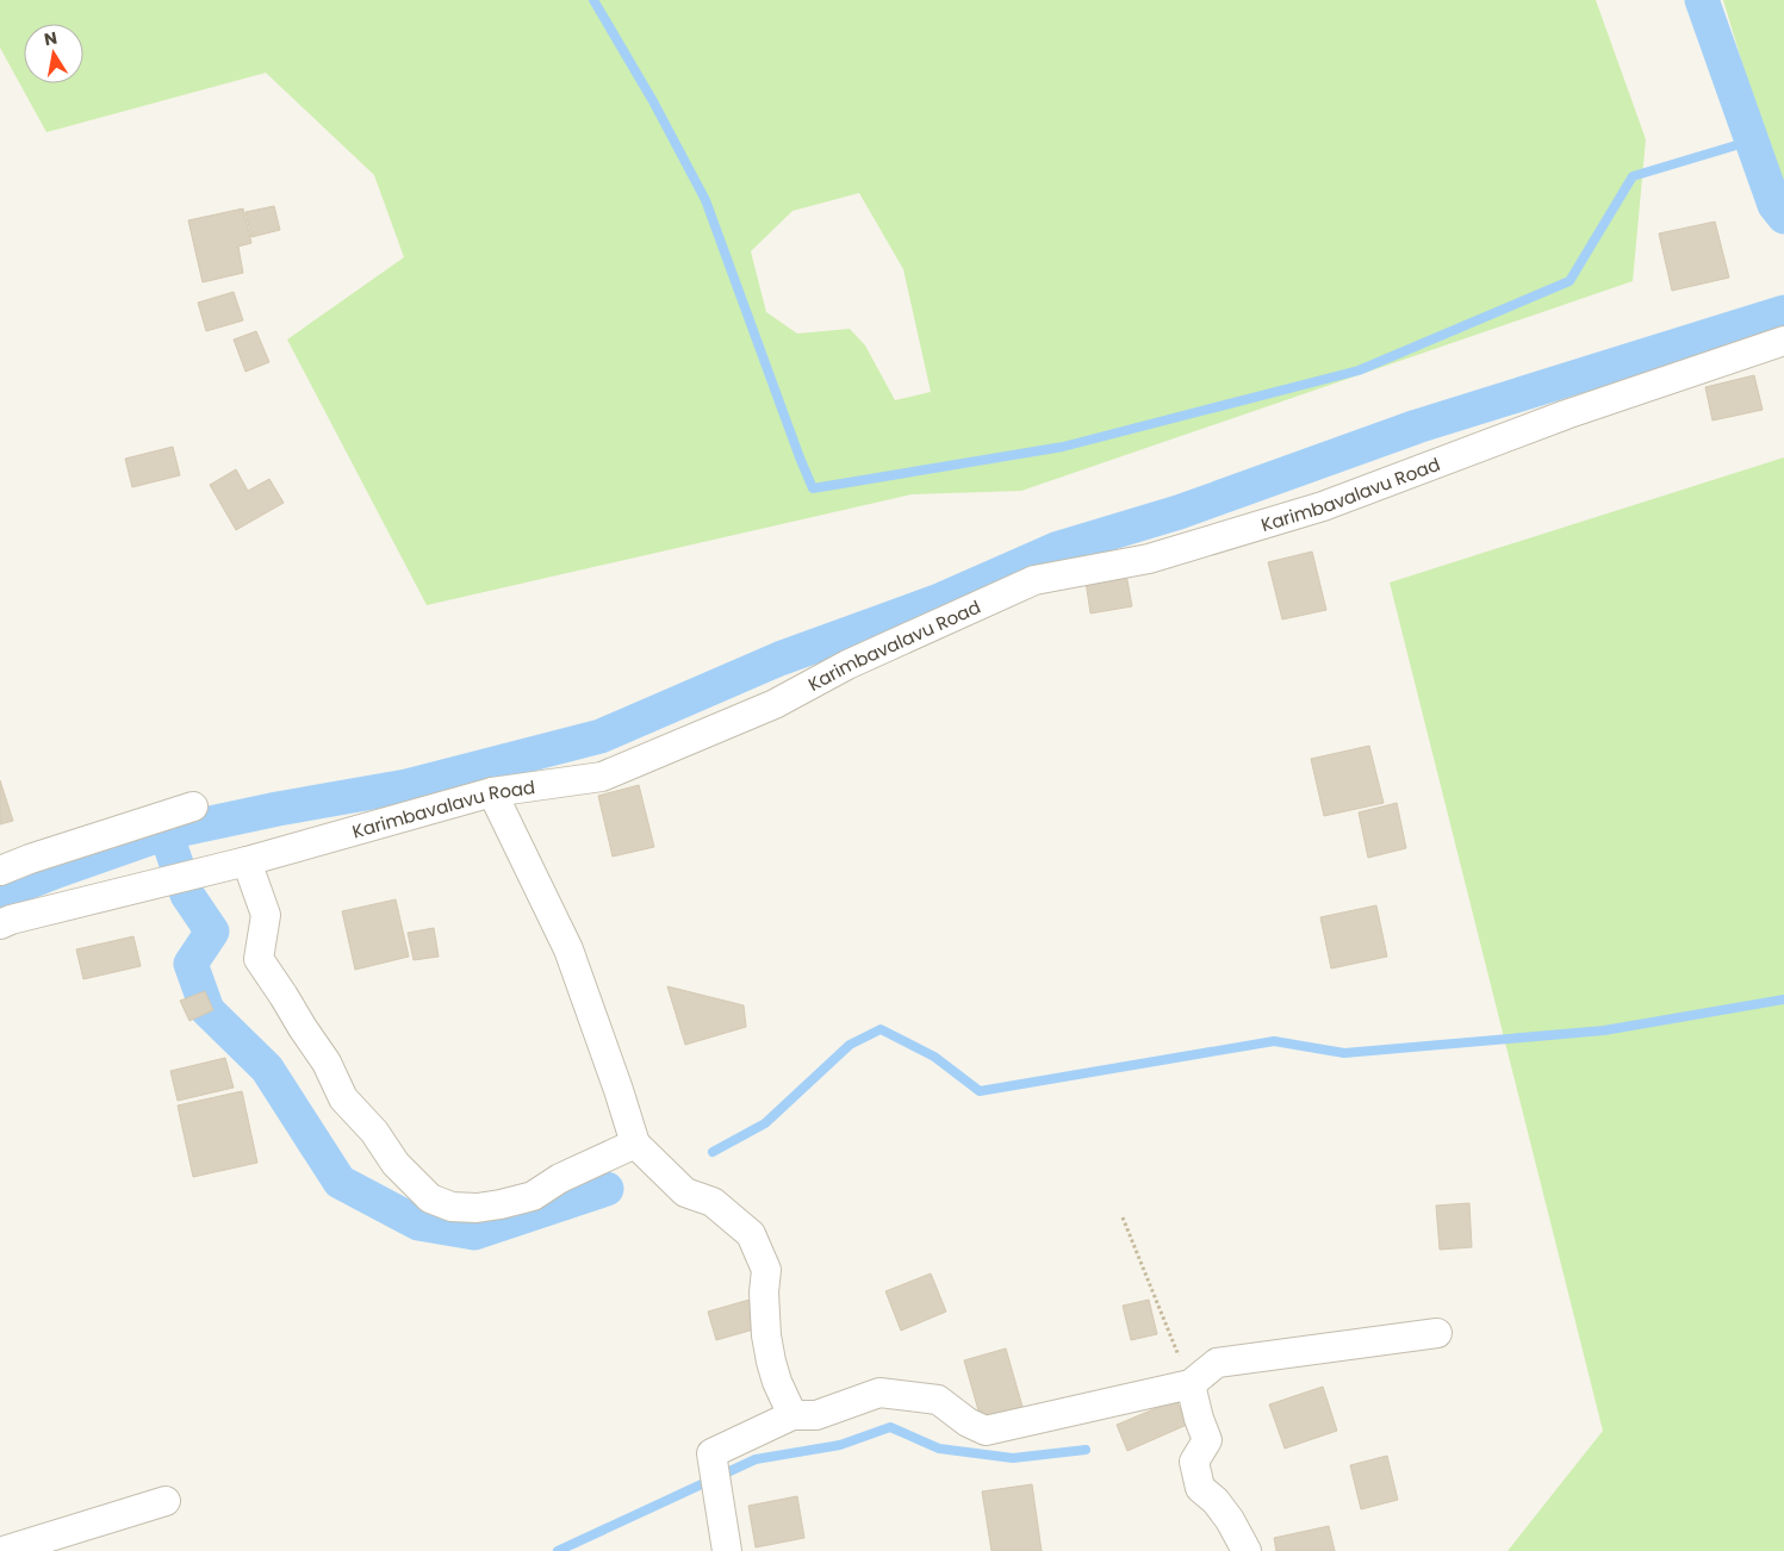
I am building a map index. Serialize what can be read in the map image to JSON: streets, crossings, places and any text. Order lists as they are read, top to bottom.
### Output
{
  "streets": {
    "street": ["Karimbavalavu Road"]
  },
  "north": "top"
}
